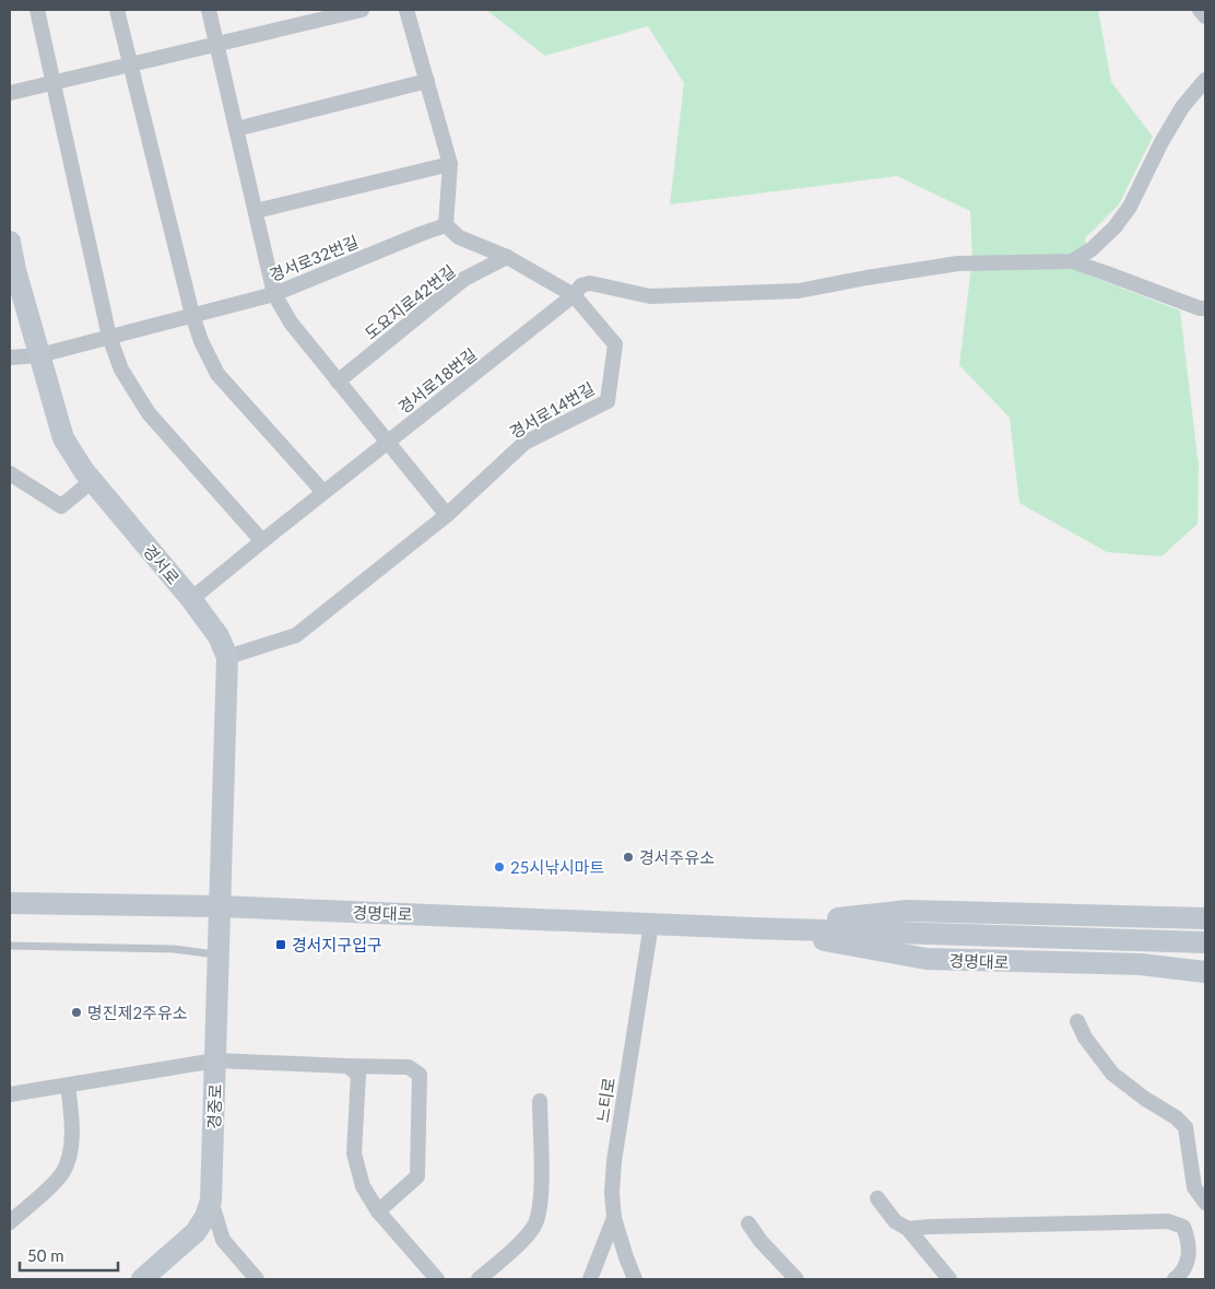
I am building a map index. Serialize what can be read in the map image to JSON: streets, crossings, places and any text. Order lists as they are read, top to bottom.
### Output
{
  "streets": {
    "main road": ["경서로", "경명대로", "경중로"],
    "street": [
      "경서로32번길",
      "도요지로42번길",
      "경서로18번길",
      "경서로14번길",
      "느티로"
    ]
  },
  "crossings": [
    ["경서로32번길", "경서로14번길"],
    ["경서로32번길", "경서로"],
    ["도요지로42번길", "경서로14번길"],
    ["경서로18번길", "경서로14번길"],
    ["경서로18번길", "경서로"],
    ["경서로14번길", "경서로"],
    ["경서로", "경명대로"],
    ["경서로", "경중로"],
    ["경명대로", "느티로"],
    ["경명대로", "경중로"]
  ],
  "places": {
    "other": ["경서주유소", "25시낚시마트", "명진제2주유소"],
    "transit": ["경서지구입구"]
  },
  "scale_bar": "50 m"
}
